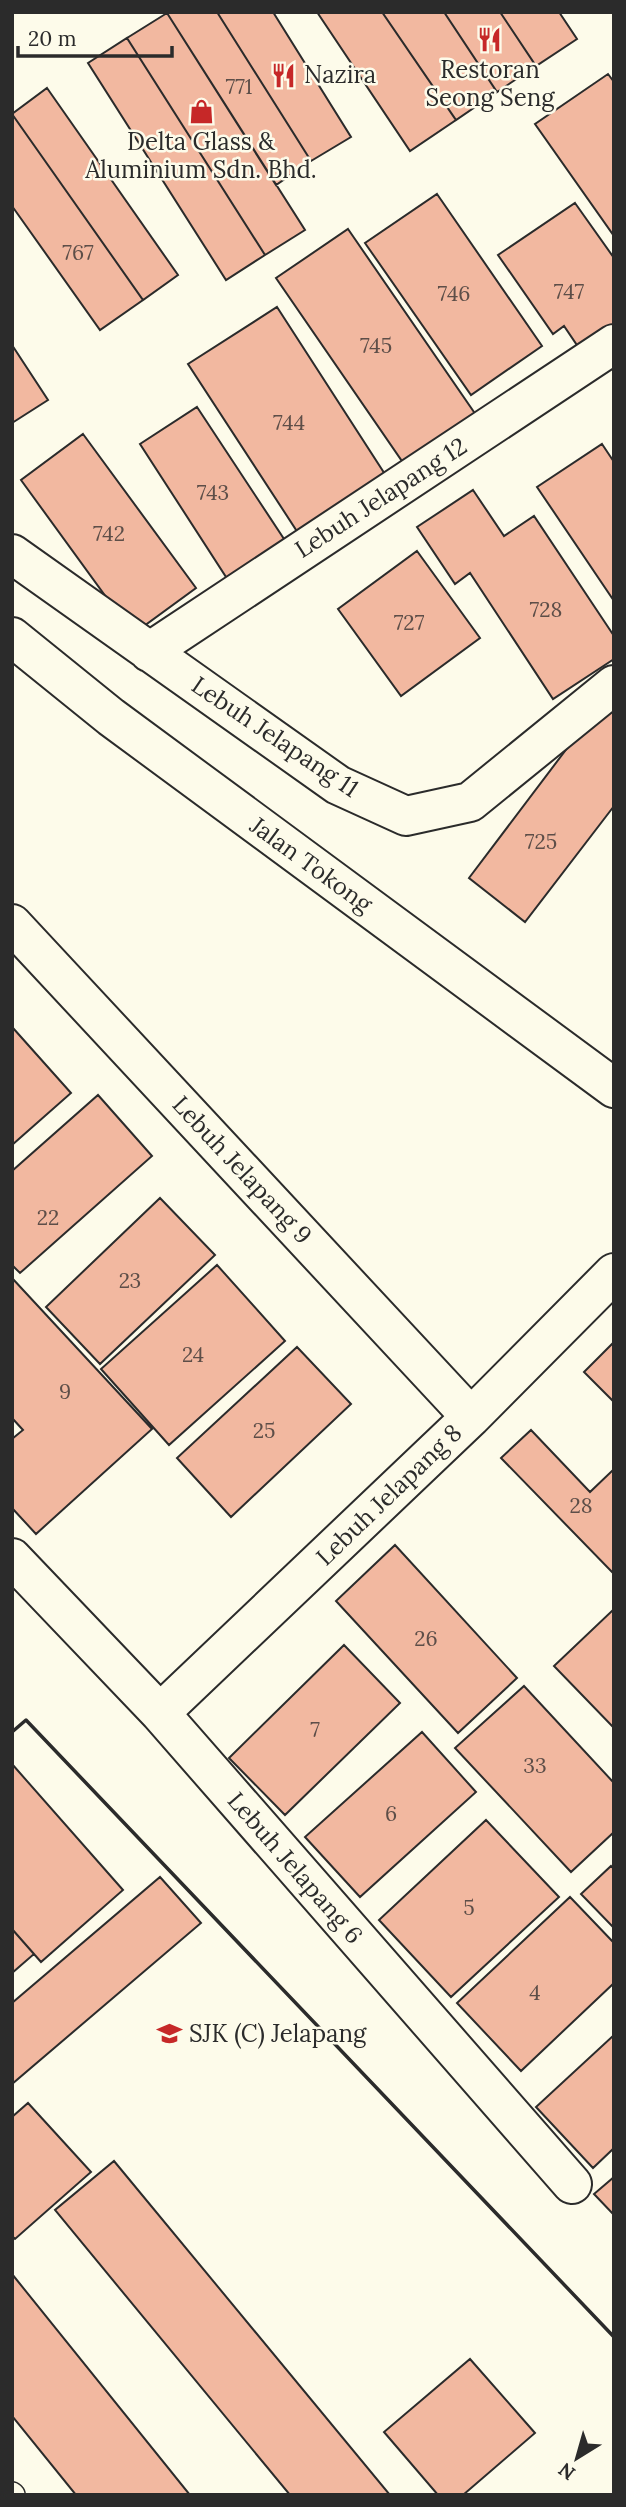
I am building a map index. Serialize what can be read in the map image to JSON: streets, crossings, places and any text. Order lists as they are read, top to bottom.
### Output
{
  "streets": {
    "street": [
      "Lebuh Jelapang 12",
      "Lebuh Jelapang 11",
      "Jalan Tokong",
      "Lebuh Jelapang 9",
      "Lebuh Jelapang 8",
      "Lebuh Jelapang 6"
    ]
  },
  "crossings": [
    ["Lebuh Jelapang 12", "Lebuh Jelapang 11"],
    ["Lebuh Jelapang 9", "Lebuh Jelapang 8"],
    ["Lebuh Jelapang 8", "Lebuh Jelapang 6"]
  ],
  "places": {
    "restaurant": ["Restoran Seong Seng", "Nazira"],
    "shop": ["Delta Glass & Aluminium Sdn. Bhd."],
    "school or university": ["SJK (C) Jelapang"]
  },
  "house_numbers": [
    "771",
    "767",
    "747",
    "746",
    "745",
    "744",
    "743",
    "742",
    "728",
    "727",
    "725",
    "22",
    "23",
    "24",
    "9",
    "25",
    "28",
    "26",
    "7",
    "33",
    "6",
    "5",
    "4"
  ],
  "scale_bar": "20 m",
  "north": "bottom left"
}
